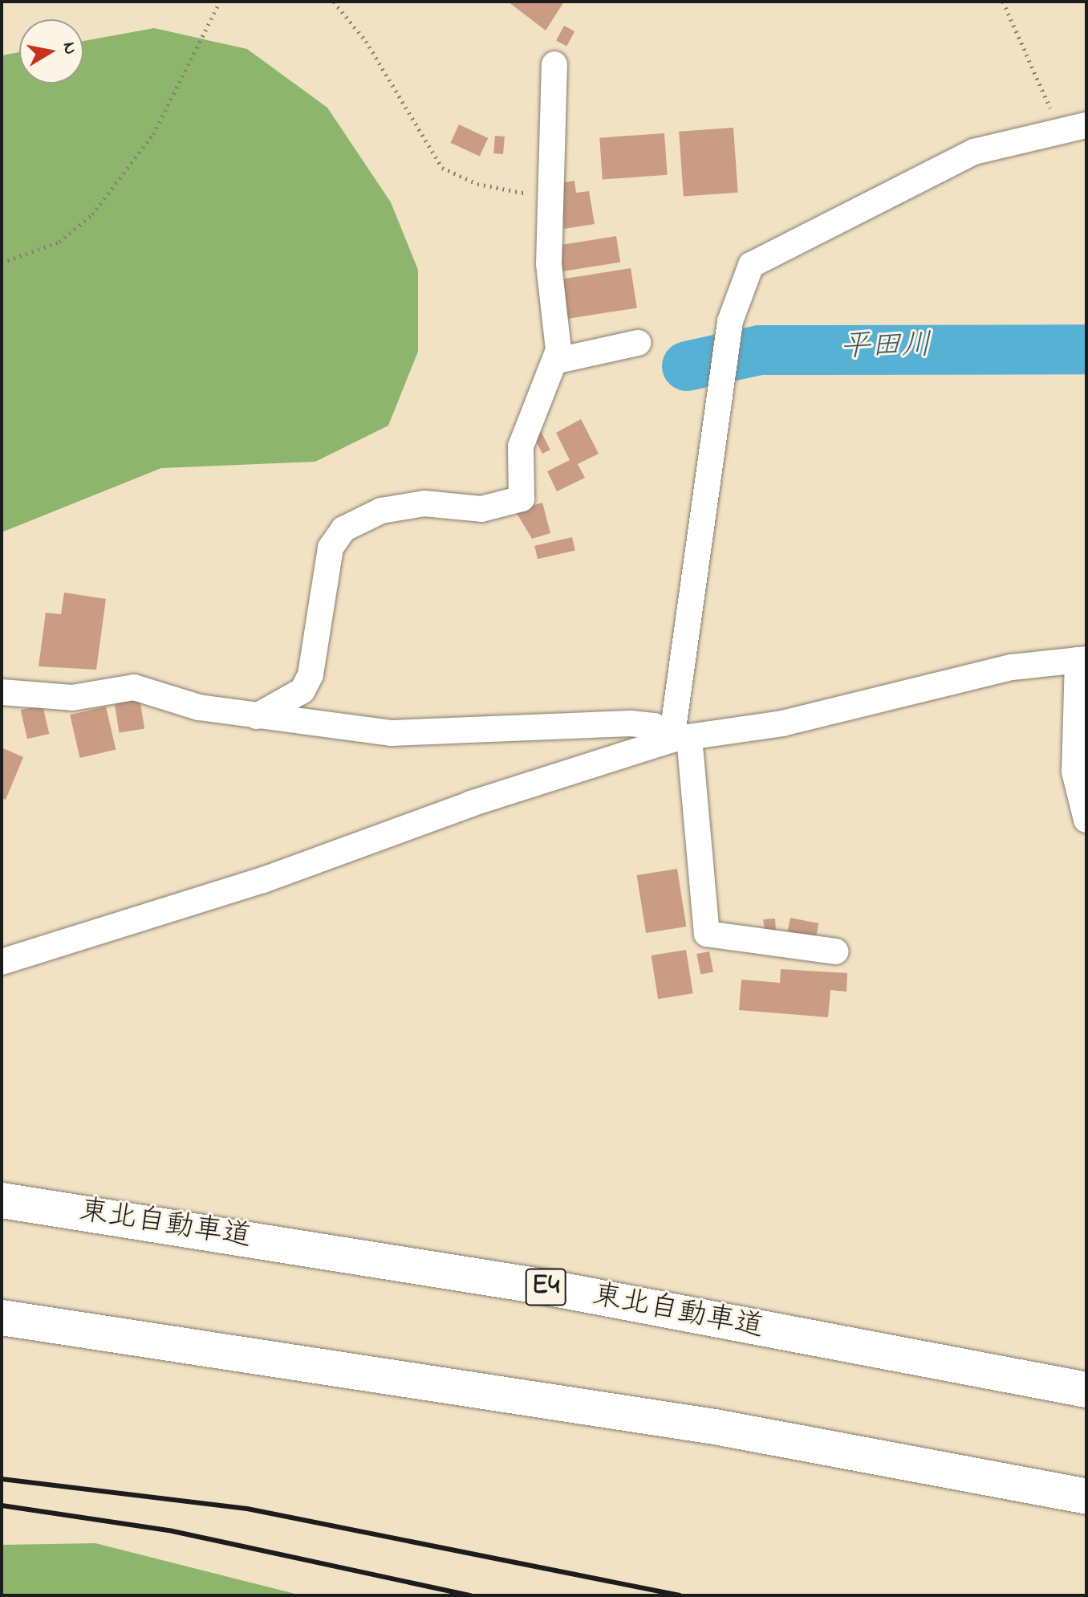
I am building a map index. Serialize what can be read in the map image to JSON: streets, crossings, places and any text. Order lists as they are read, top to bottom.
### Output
{
  "streets": {
    "highway": ["東北自動車道", "E4"]
  },
  "water": ["平田川"],
  "north": "right"
}
